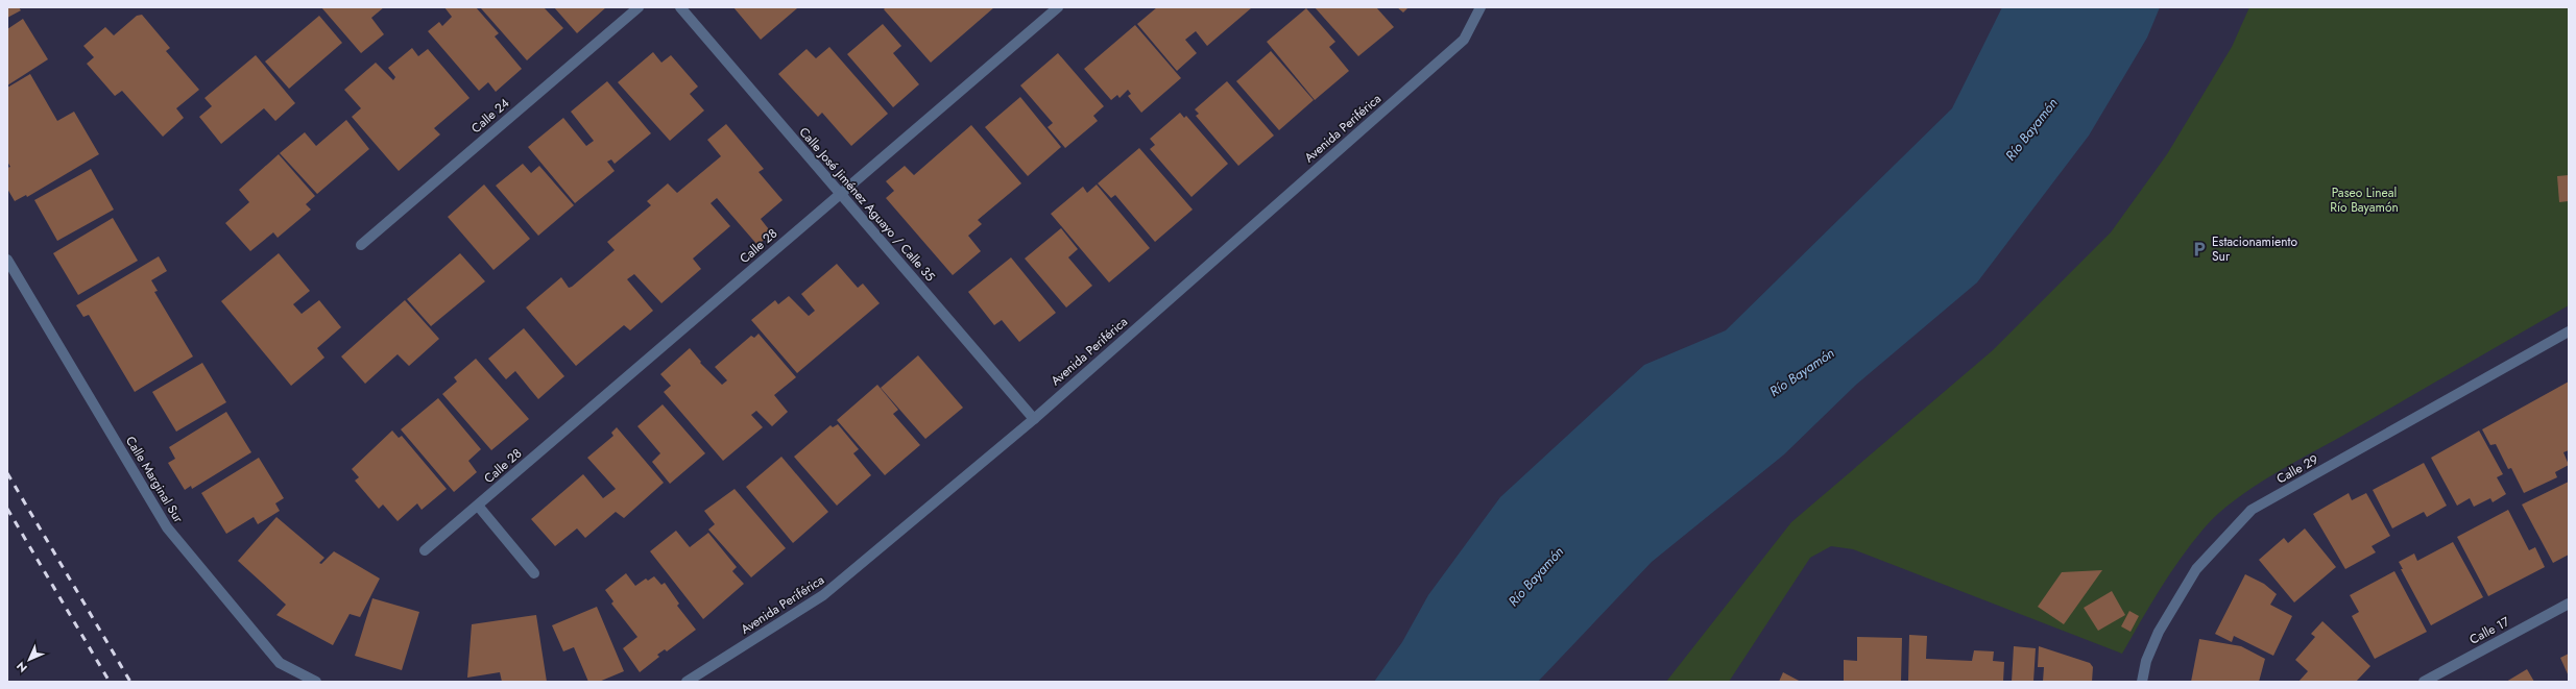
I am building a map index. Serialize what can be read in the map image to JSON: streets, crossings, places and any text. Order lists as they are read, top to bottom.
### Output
{
  "streets": {
    "street": [
      "Calle 24",
      "Avenida Periférica",
      "Calle José Jiménez Aguayo / Calle 35",
      "Calle 28",
      "Calle 29",
      "Calle Marginal Sur",
      "Calle 17"
    ]
  },
  "crossings": [
    ["Avenida Periférica", "Calle José Jiménez Aguayo / Calle 35"],
    ["Calle José Jiménez Aguayo / Calle 35", "Calle 28"]
  ],
  "water": ["Río Bayamón"],
  "parks": ["Paseo Lineal Río Bayamón"],
  "places": {
    "parking": ["Estacionamiento Sur"]
  },
  "north": "bottom left"
}
